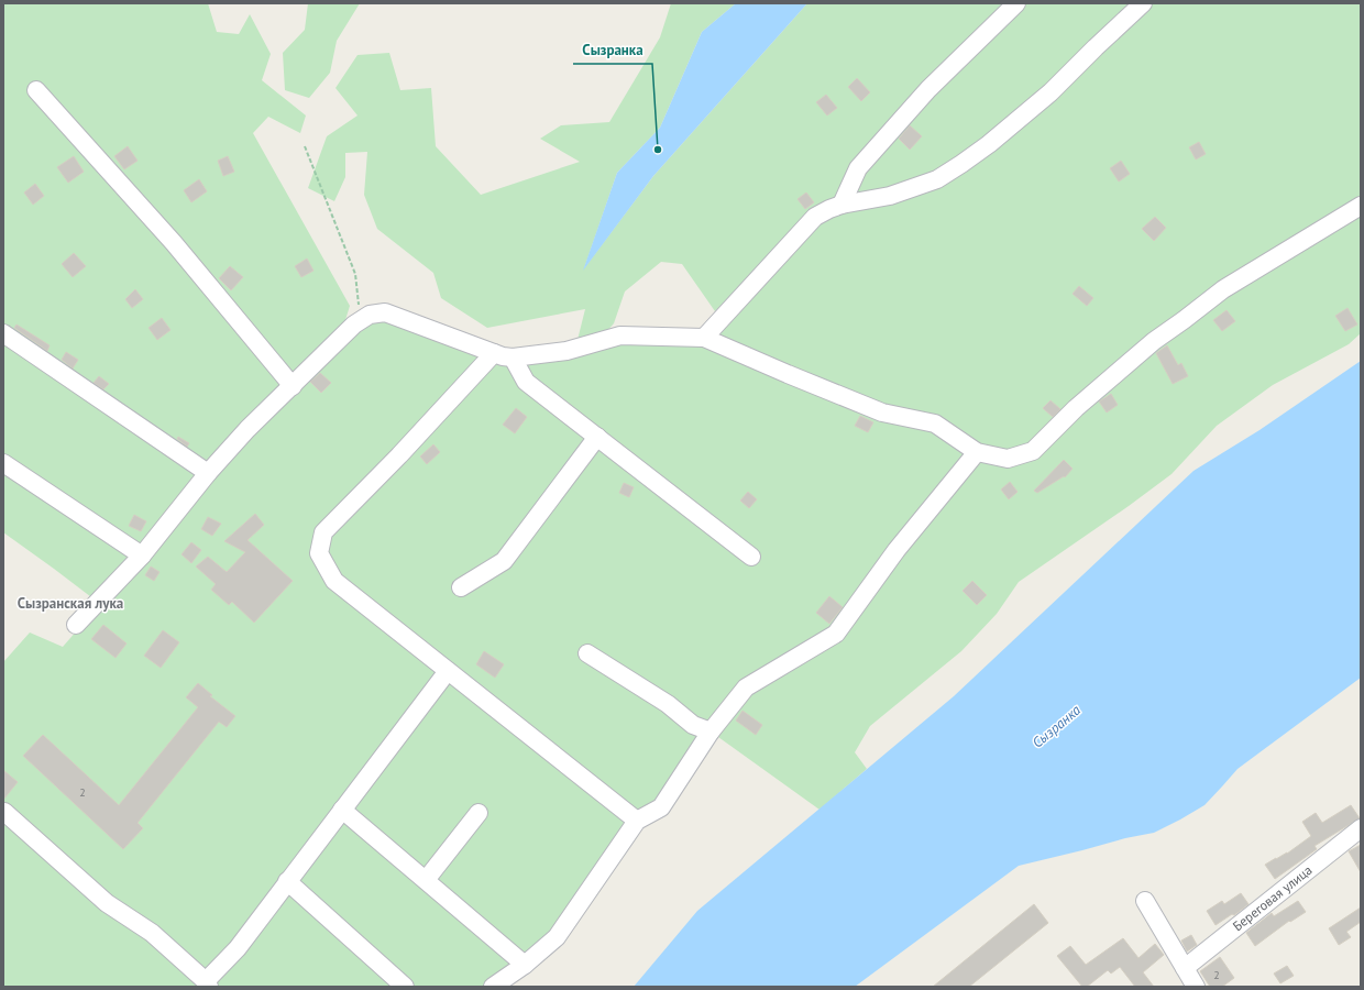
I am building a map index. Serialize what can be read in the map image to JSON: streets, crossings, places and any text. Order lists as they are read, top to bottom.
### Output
{
  "streets": {
    "street": ["Береговая улица"]
  },
  "districts": ["Сызранская лука"],
  "water": ["Сызранка"],
  "places": ["Сызранка"],
  "house_numbers": ["2", "2"]
}
